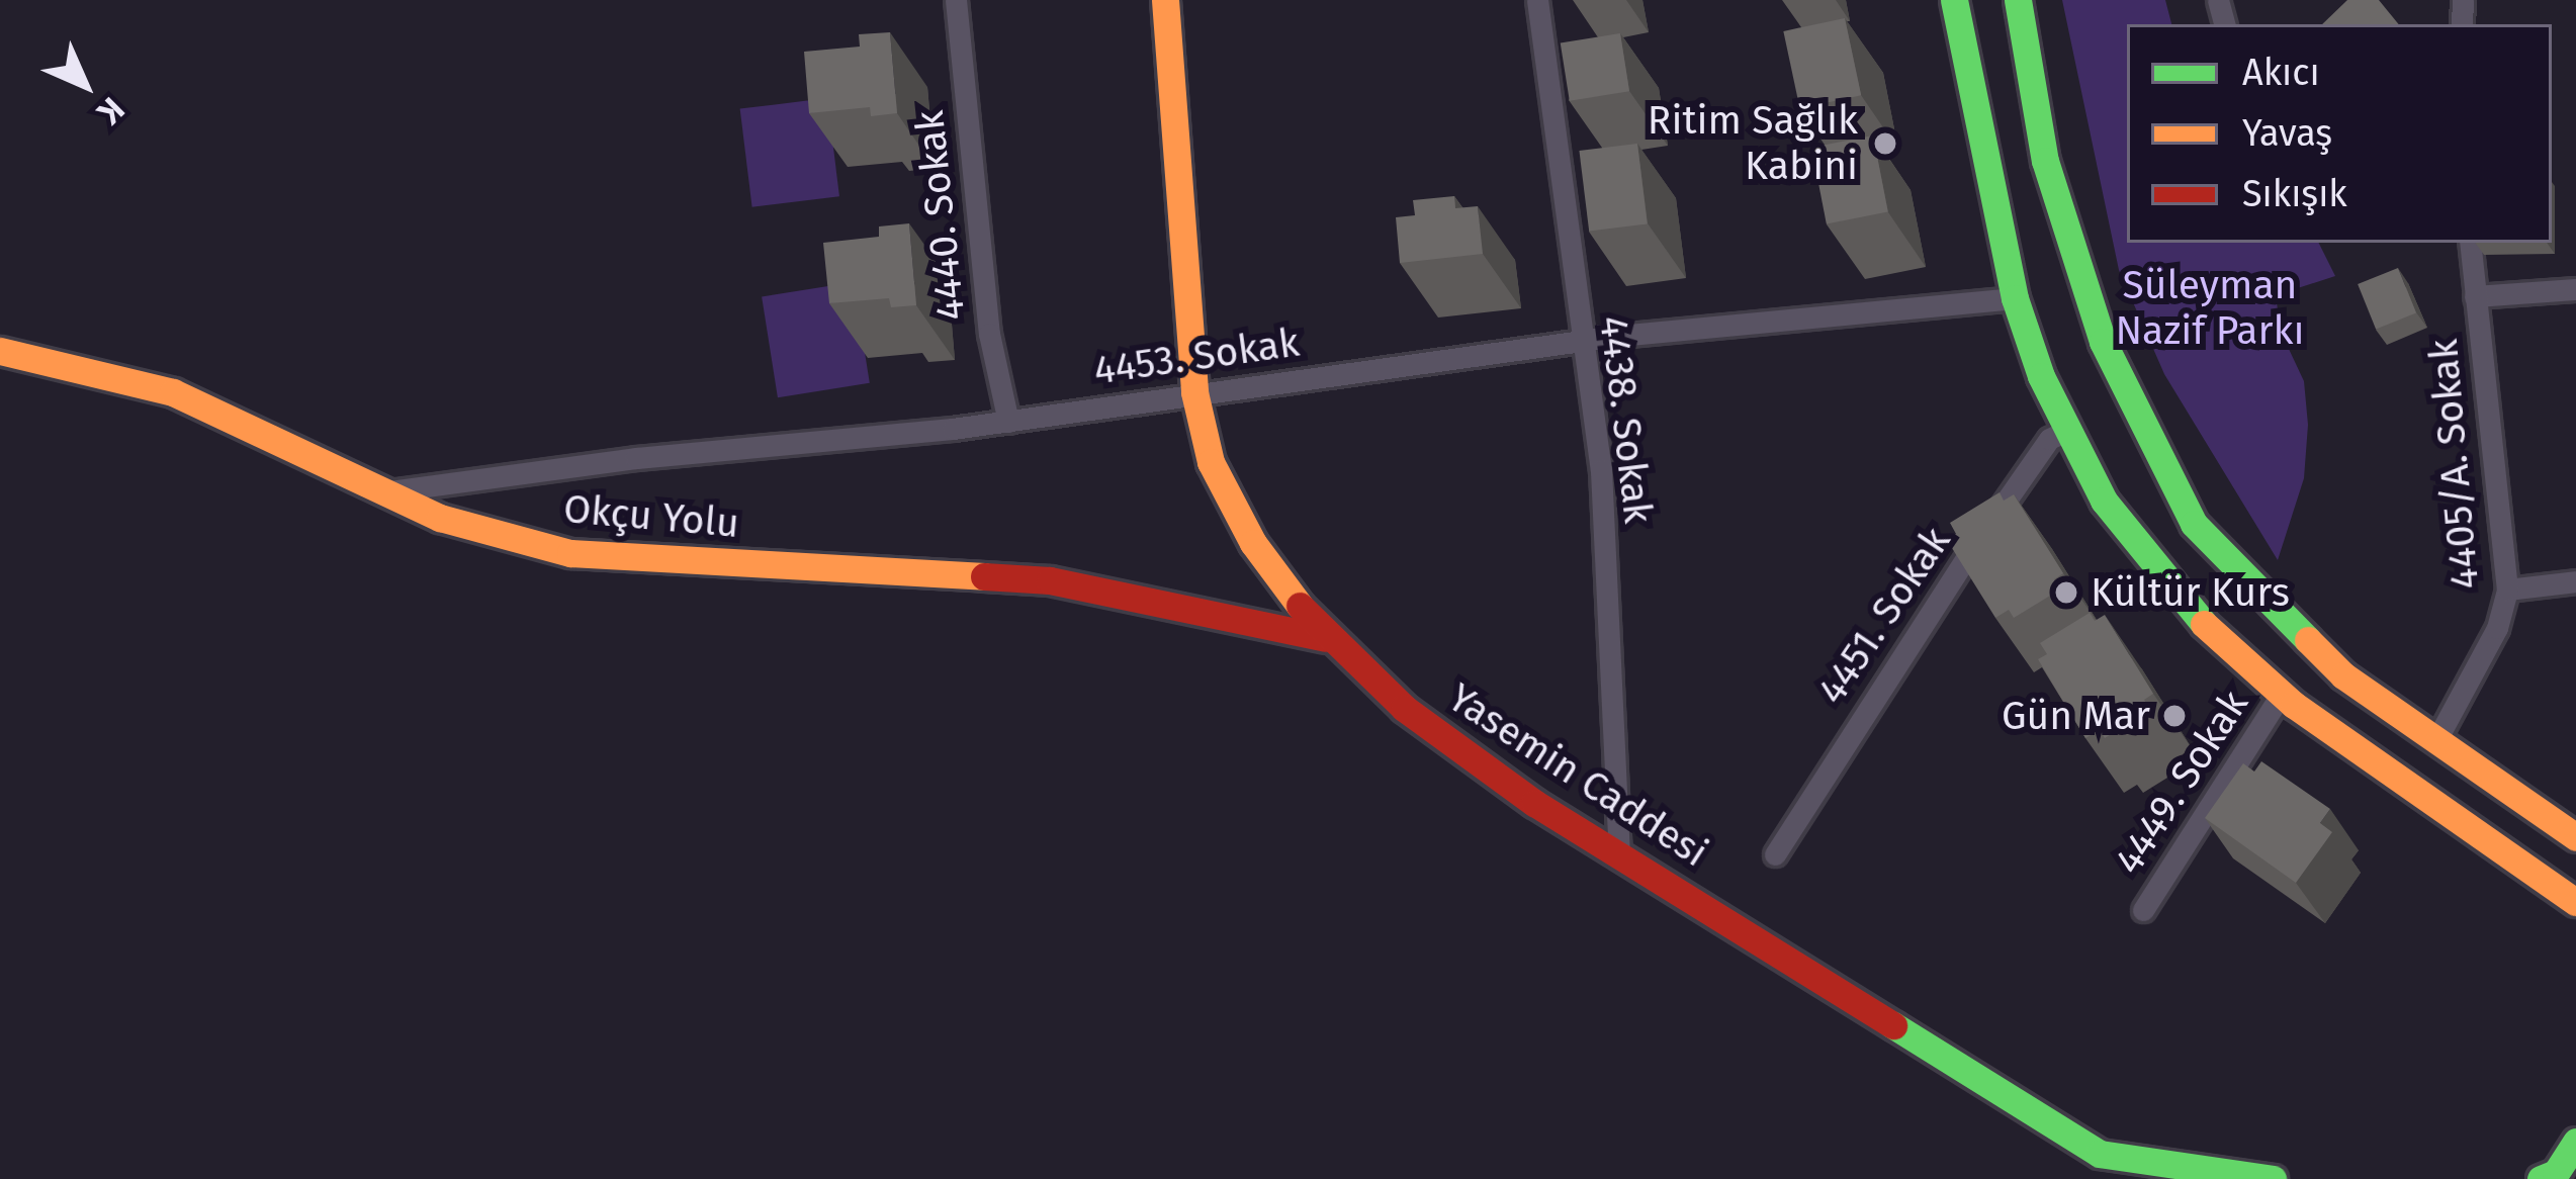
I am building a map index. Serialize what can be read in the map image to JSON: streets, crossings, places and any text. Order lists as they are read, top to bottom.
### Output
{
  "streets": {
    "street": [
      "4440. Sokak",
      "4453. Sokak",
      "4438. Sokak",
      "4405/A. Sokak",
      "Okçu Yolu",
      "4451. Sokak",
      "Yasemin Caddesi",
      "4449. Sokak"
    ]
  },
  "crossings": [
    ["4440. Sokak", "4453. Sokak"],
    ["4453. Sokak", "4438. Sokak"],
    ["4453. Sokak", "Okçu Yolu"],
    ["4453. Sokak", "Yasemin Caddesi"],
    ["4438. Sokak", "Yasemin Caddesi"],
    ["Okçu Yolu", "Yasemin Caddesi"]
  ],
  "parks": ["Süleyman Nazif Parkı"],
  "places": ["Ritim Sağlık Kabini", "Kültür Kurs", "Gün Mar"],
  "legend": ["Akıcı", "Yavaş", "Sıkışık"],
  "north": "bottom right"
}
